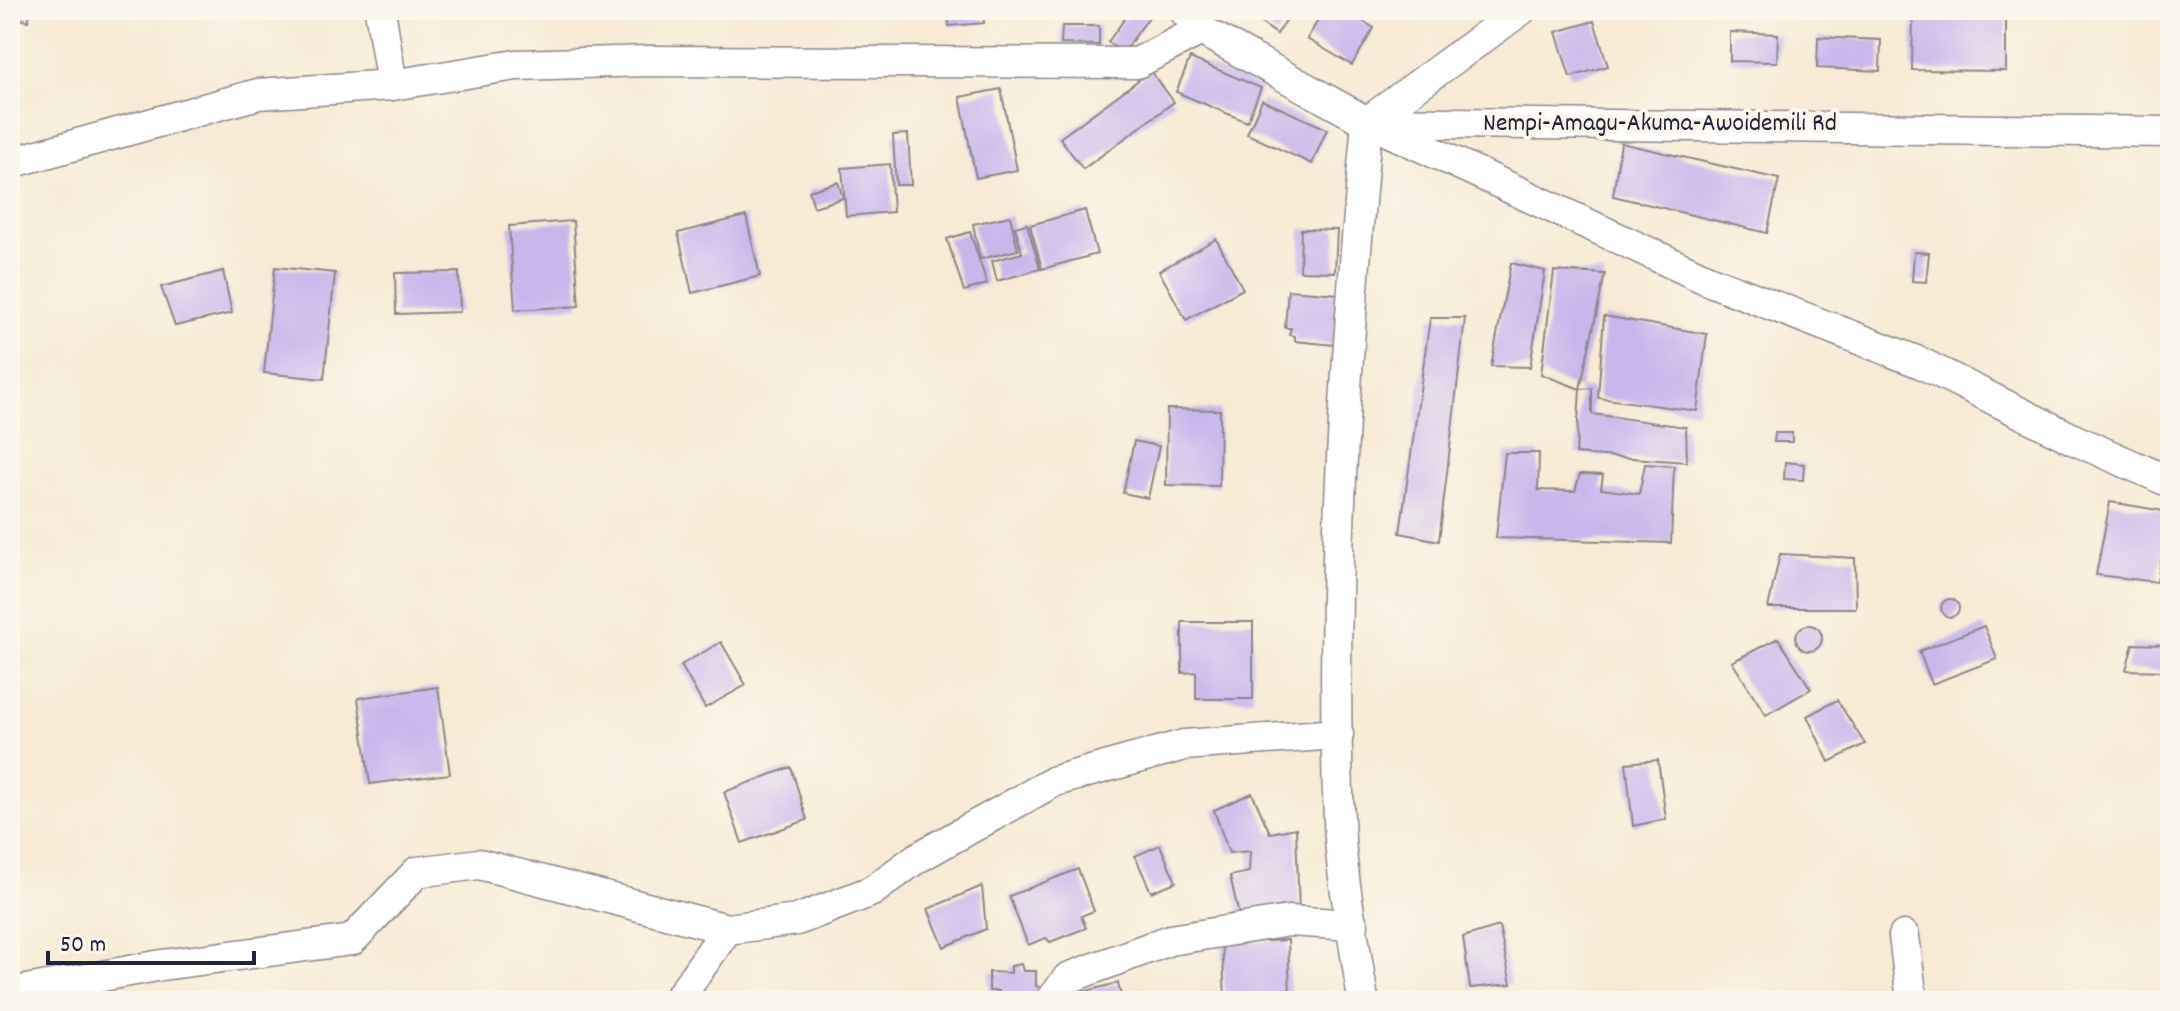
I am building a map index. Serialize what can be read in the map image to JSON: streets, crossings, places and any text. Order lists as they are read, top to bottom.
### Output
{
  "streets": {
    "street": ["Nempi-Amagu-Akuma-Awoidemili Rd"]
  },
  "scale_bar": "50 m"
}
